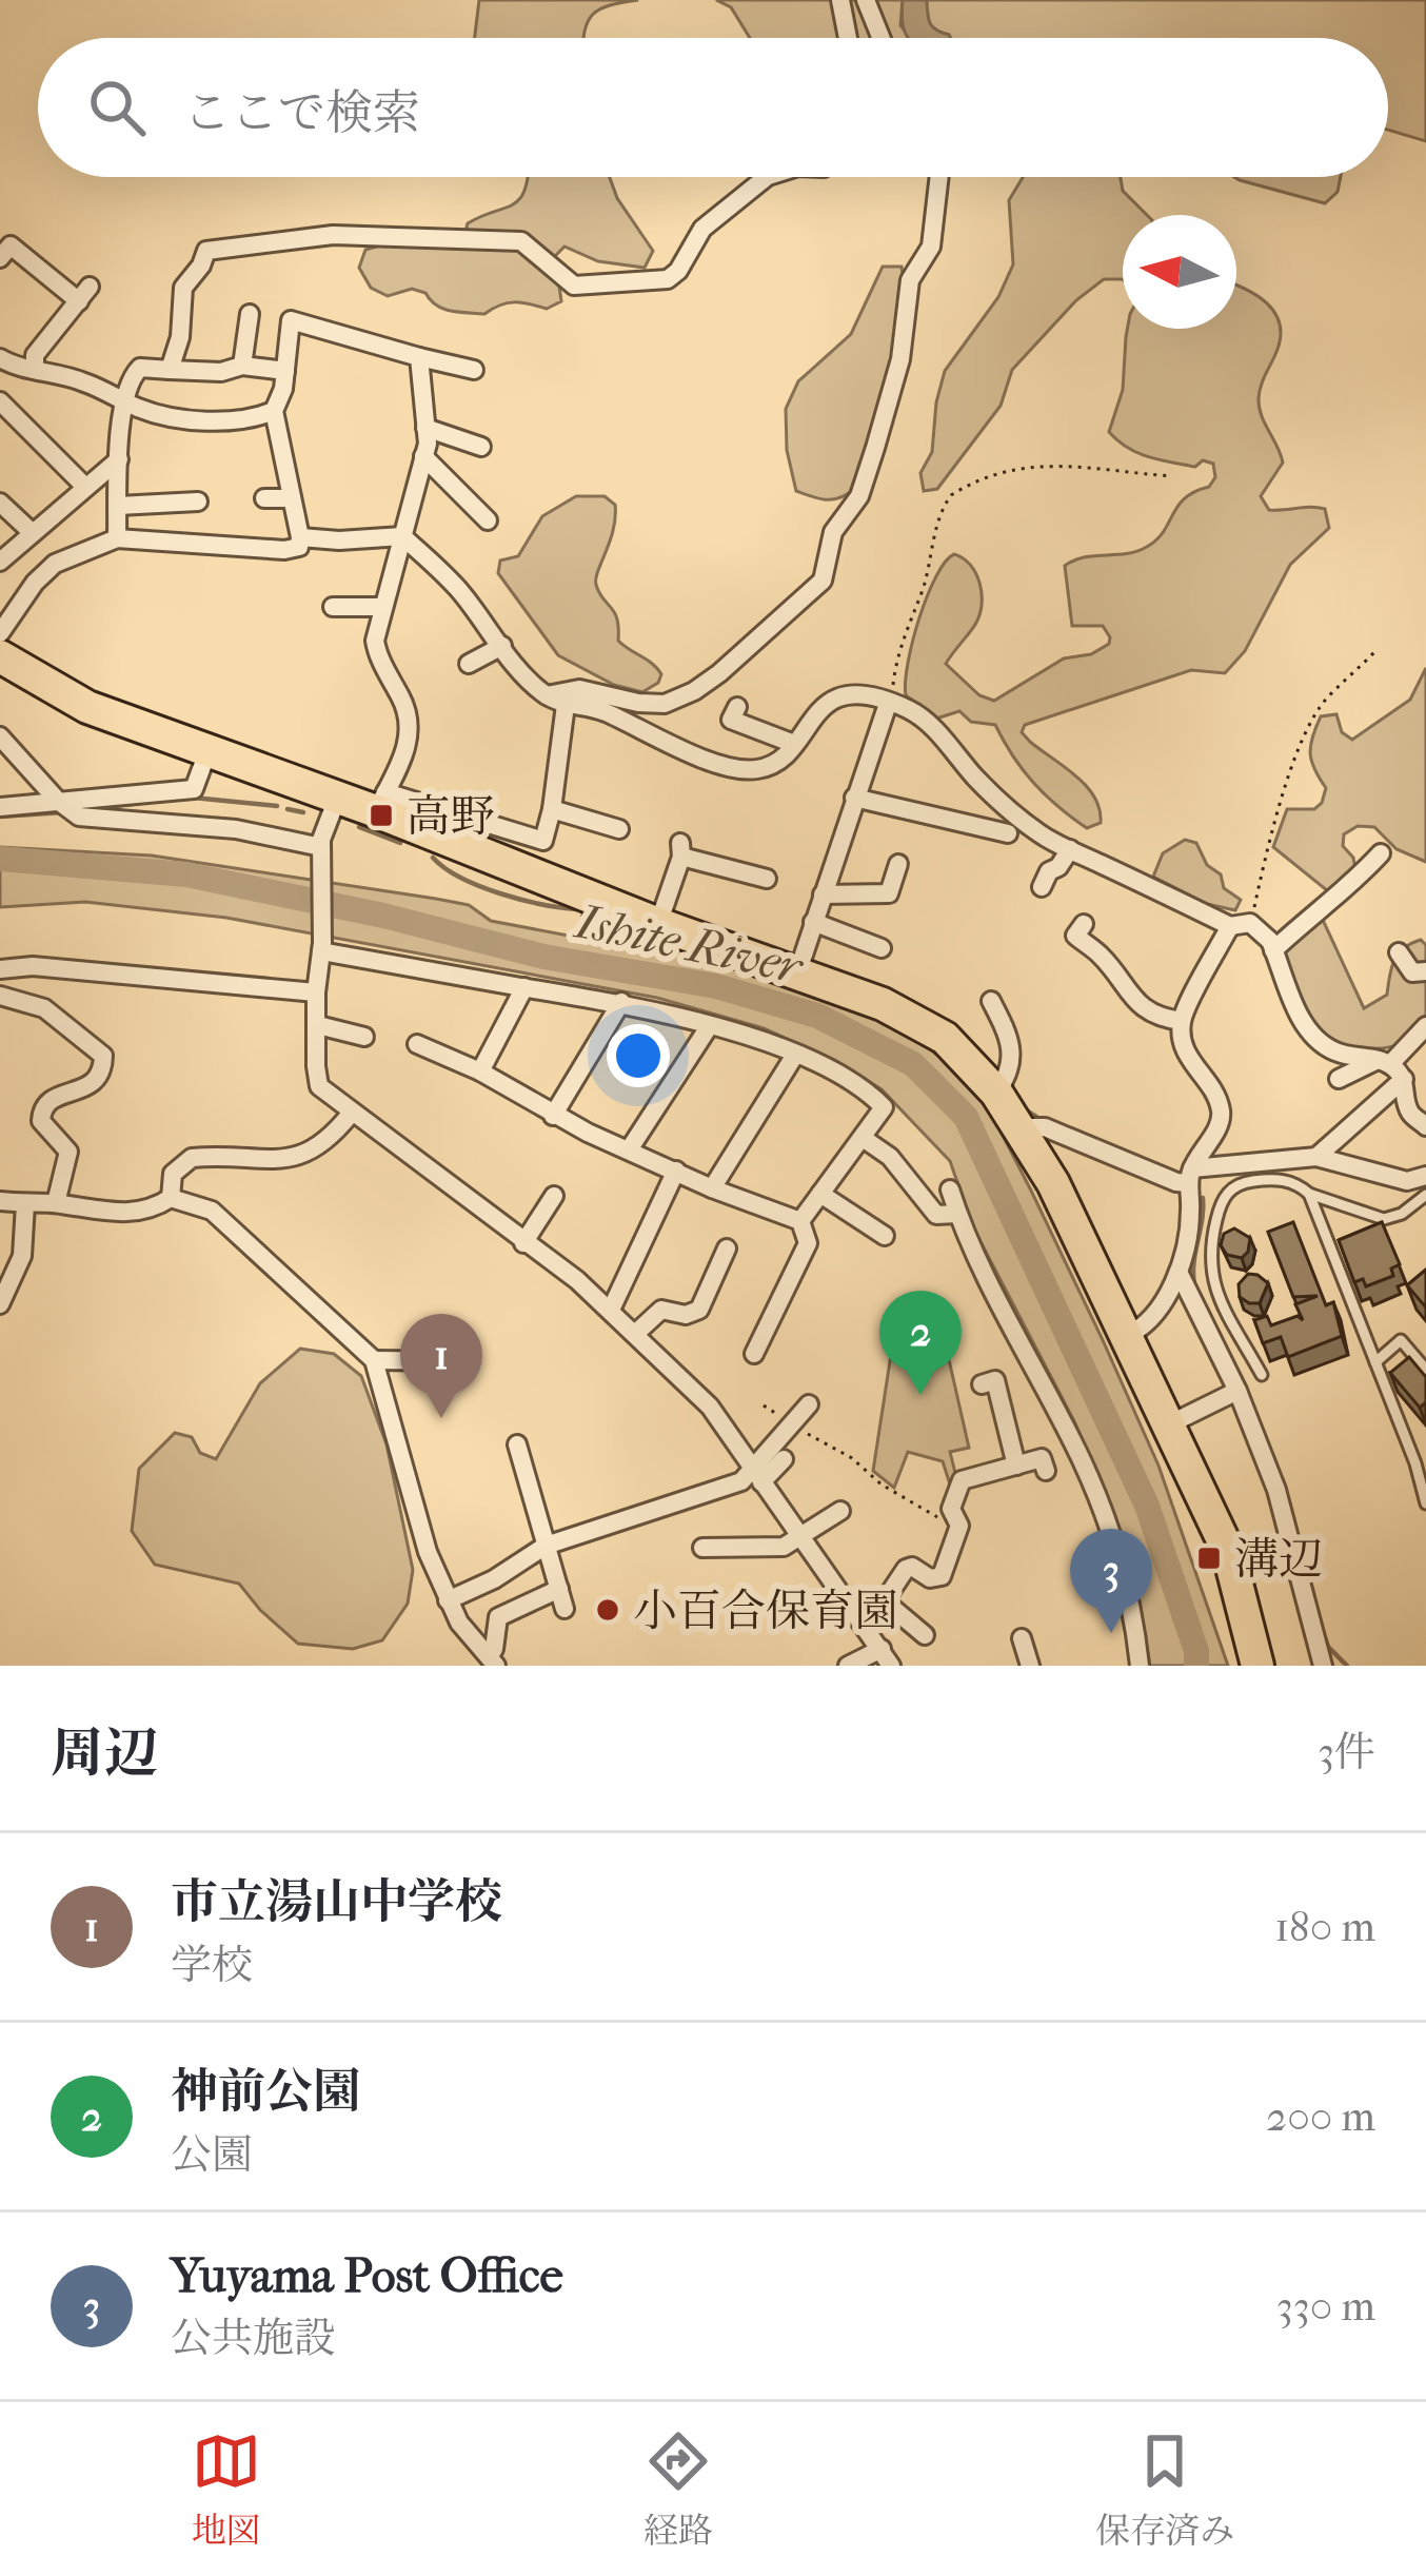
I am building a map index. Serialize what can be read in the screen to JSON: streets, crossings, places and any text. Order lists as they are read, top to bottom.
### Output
{
  "water": ["Ishite River"],
  "places": {
    "transit": ["高野", "溝辺"],
    "other": ["小百合保育園"]
  },
  "north": "left",
  "page": {
    "search": "ここで検索",
    "pins": ["2", "1", "3"],
    "heading": ["周辺", "3件"],
    "list": [
      {
        "mark": "1",
        "name": "市立湯山中学校",
        "note": "学校",
        "value": "180 m"
      },
      {
        "mark": "2",
        "name": "神前公園",
        "note": "公園",
        "value": "200 m"
      },
      {
        "mark": "3",
        "name": "Yuyama Post Office",
        "note": "公共施設",
        "value": "330 m"
      }
    ],
    "nav": ["地図", "経路", "保存済み"]
  }
}
